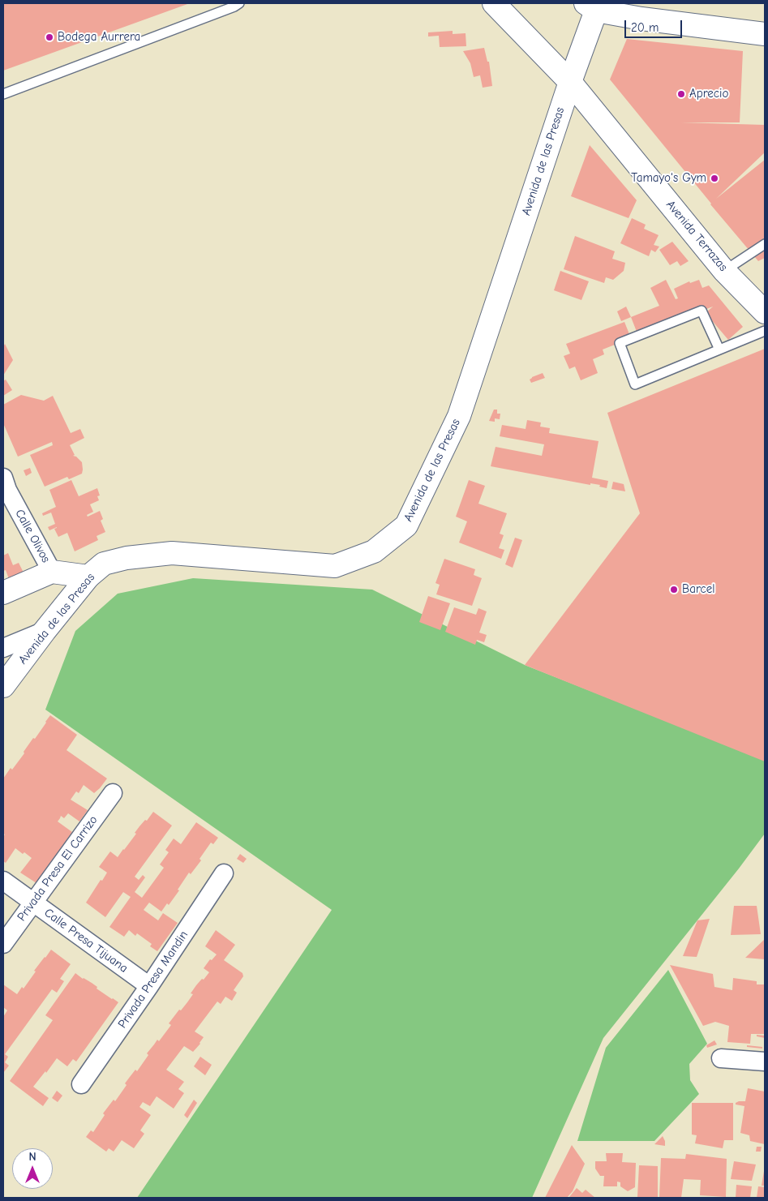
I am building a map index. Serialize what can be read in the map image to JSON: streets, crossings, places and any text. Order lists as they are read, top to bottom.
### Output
{
  "streets": {
    "main road": ["Avenida de las Presas", "Avenida Terrazas"],
    "street": [
      "Calle Olivos",
      "Privada Presa El Carrizo",
      "Calle Presa Tijuana",
      "Privada Presa Mandin"
    ]
  },
  "crossings": [
    ["Avenida de las Presas", "Avenida Terrazas"],
    ["Privada Presa El Carrizo", "Calle Presa Tijuana"],
    ["Calle Presa Tijuana", "Privada Presa Mandin"]
  ],
  "places": [
    "Bodega Aurrera",
    "Aprecio",
    "Tamayo's Gym",
    "Barcel"
  ],
  "scale_bar": "20 m",
  "north": "top"
}
